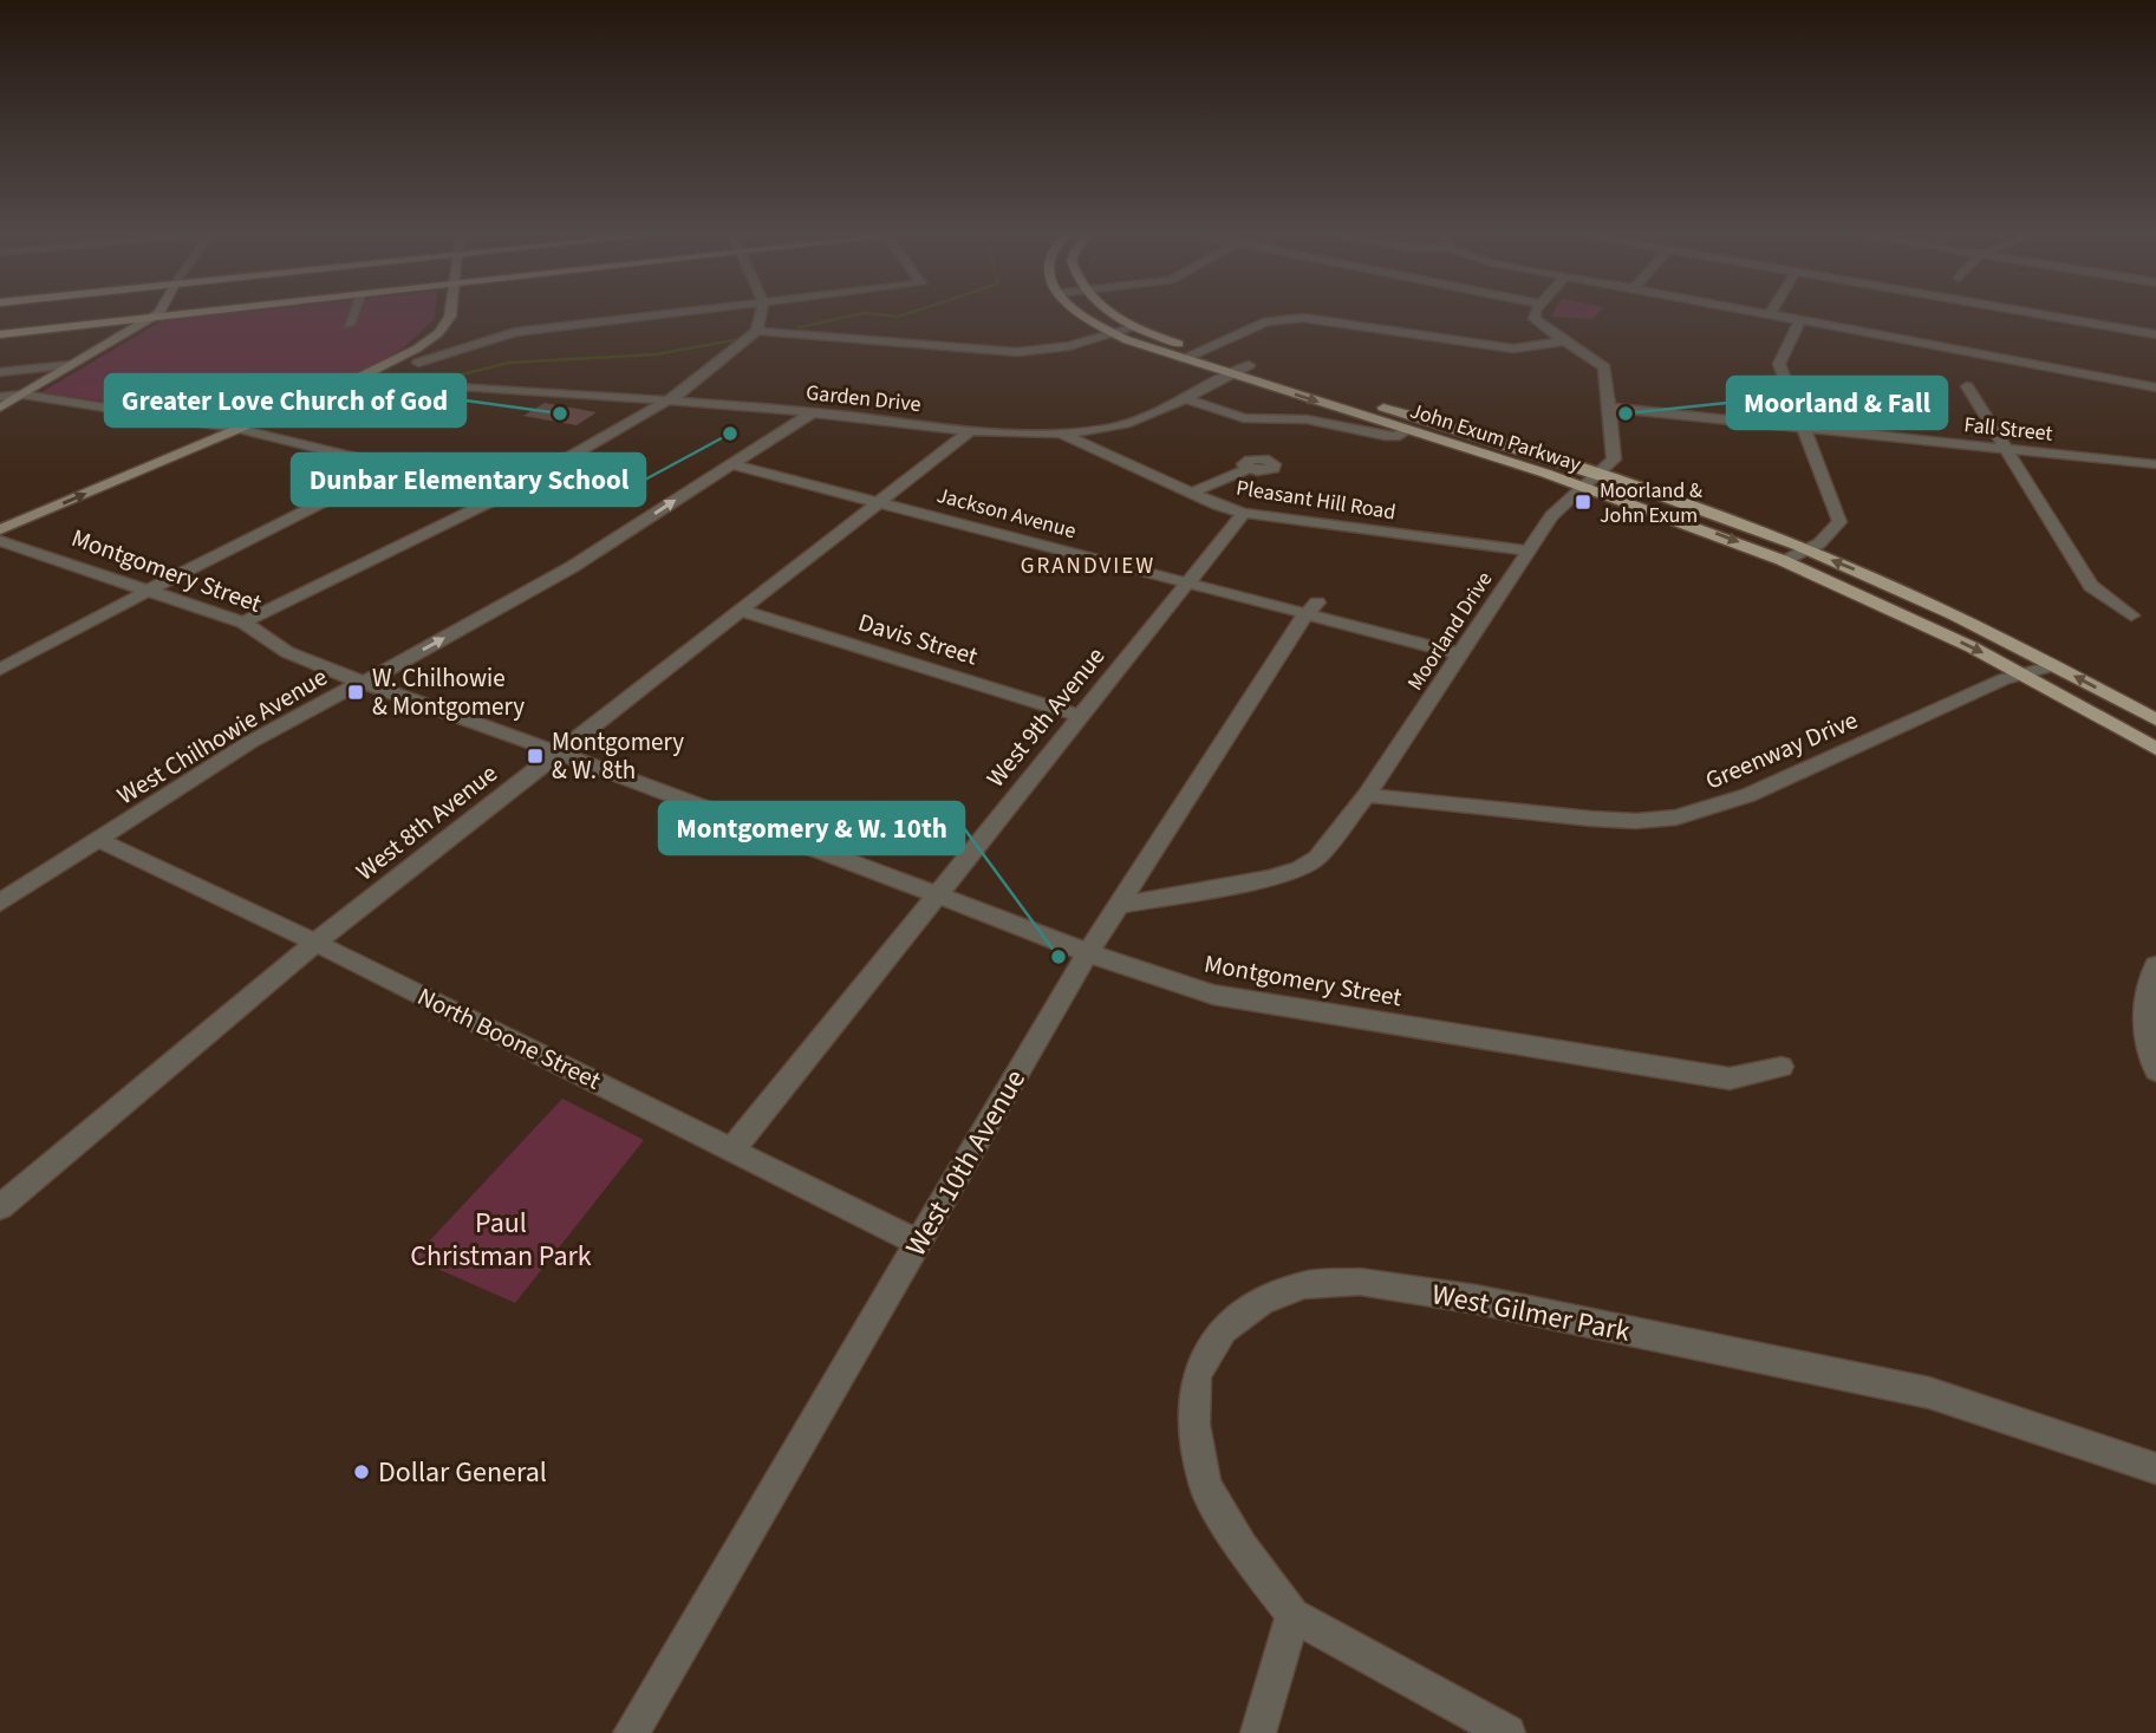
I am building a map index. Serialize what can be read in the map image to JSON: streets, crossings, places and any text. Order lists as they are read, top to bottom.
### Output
{
  "streets": {
    "main road": ["John Exum Parkway"],
    "street": [
      "Garden Drive",
      "Fall Street",
      "Pleasant Hill Road",
      "Jackson Avenue",
      "Montgomery Street",
      "Moorland Drive",
      "Davis Street",
      "West 9th Avenue",
      "West Chilhowie Avenue",
      "Greenway Drive",
      "West 8th Avenue",
      "North Boone Street",
      "West 10th Avenue",
      "West Gilmer Park"
    ]
  },
  "crossings": [
    ["Garden Drive", "John Exum Parkway"],
    ["Garden Drive", "Pleasant Hill Road"],
    ["Garden Drive", "West Chilhowie Avenue"],
    ["Garden Drive", "West 8th Avenue"],
    ["John Exum Parkway", "Moorland Drive"],
    ["John Exum Parkway", "Greenway Drive"],
    ["Pleasant Hill Road", "Moorland Drive"],
    ["Pleasant Hill Road", "West 9th Avenue"],
    ["Jackson Avenue", "Moorland Drive"],
    ["Jackson Avenue", "West 9th Avenue"],
    ["Jackson Avenue", "West Chilhowie Avenue"],
    ["Jackson Avenue", "West 8th Avenue"],
    ["Jackson Avenue", "West 10th Avenue"],
    ["Montgomery Street", "West 9th Avenue"],
    ["Montgomery Street", "West Chilhowie Avenue"],
    ["Montgomery Street", "West 8th Avenue"],
    ["Montgomery Street", "West 10th Avenue"],
    ["Moorland Drive", "Greenway Drive"],
    ["Moorland Drive", "West 10th Avenue"],
    ["Davis Street", "West 9th Avenue"],
    ["Davis Street", "West 8th Avenue"],
    ["West 9th Avenue", "North Boone Street"],
    ["West Chilhowie Avenue", "North Boone Street"],
    ["West 8th Avenue", "North Boone Street"],
    ["North Boone Street", "West 10th Avenue"]
  ],
  "districts": ["GRANDVIEW"],
  "parks": ["Paul Christman Park"],
  "places": {
    "other": [
      "Greater Love Church of God",
      "Moorland & Fall",
      "Dunbar Elementary School",
      "Montgomery & W. 10th",
      "Dollar General"
    ],
    "transit": ["Moorland & John Exum", "W. Chilhowie & Montgomery", "Montgomery & W. 8th"]
  }
}
